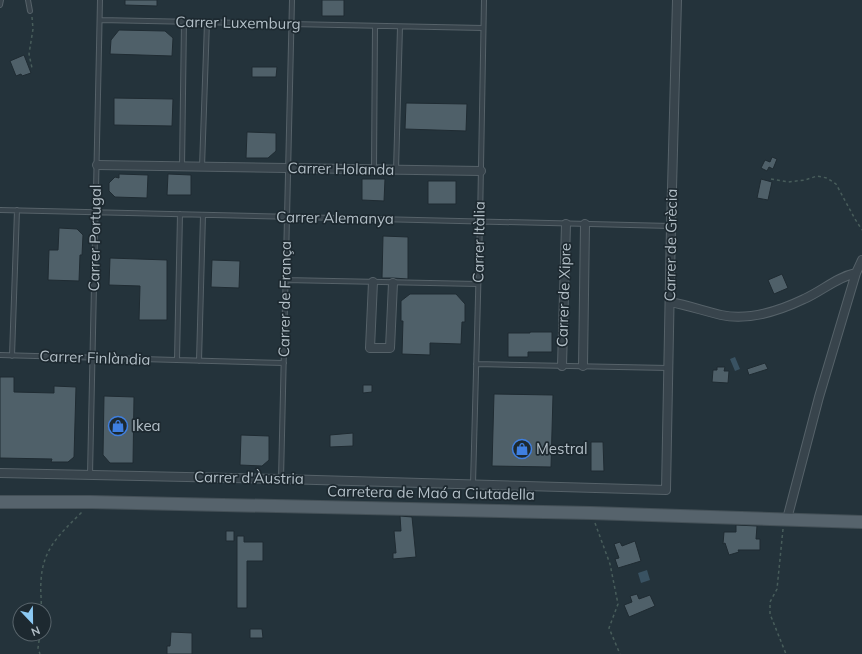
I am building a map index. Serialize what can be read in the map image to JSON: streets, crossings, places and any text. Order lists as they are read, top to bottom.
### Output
{
  "streets": {
    "main road": ["Carretera de Maó a Ciutadella"],
    "street": [
      "Carrer Holanda",
      "Carrer de Grècia",
      "Carrer de Xipre",
      "Carrer d'Àustria"
    ],
    "lane": [
      "Carrer Luxemburg",
      "Carrer Alemanya",
      "Carrer Portugal",
      "Carrer Itàlia",
      "Carrer de França",
      "Carrer Finlàndia"
    ]
  },
  "crossings": [
    ["Carrer Luxemburg", "Carrer Portugal"],
    ["Carrer Luxemburg", "Carrer Itàlia"],
    ["Carrer Luxemburg", "Carrer de França"],
    ["Carrer Holanda", "Carrer Portugal"],
    ["Carrer Holanda", "Carrer Itàlia"],
    ["Carrer Holanda", "Carrer de França"],
    ["Carrer Alemanya", "Carrer Portugal"],
    ["Carrer Alemanya", "Carrer Itàlia"],
    ["Carrer Alemanya", "Carrer de Grècia"],
    ["Carrer Alemanya", "Carrer de Xipre"],
    ["Carrer Alemanya", "Carrer de França"],
    ["Carrer Portugal", "Carrer Finlàndia"],
    ["Carrer Portugal", "Carrer d'Àustria"],
    ["Carrer Itàlia", "Carrer de Xipre"],
    ["Carrer Itàlia", "Carrer d'Àustria"],
    ["Carrer de Grècia", "Carrer de Xipre"],
    ["Carrer de Grècia", "Carrer d'Àustria"],
    ["Carrer de França", "Carrer Finlàndia"],
    ["Carrer de França", "Carrer d'Àustria"]
  ],
  "places": {
    "shop": ["Ikea", "Mestral"]
  },
  "north": "bottom"
}
